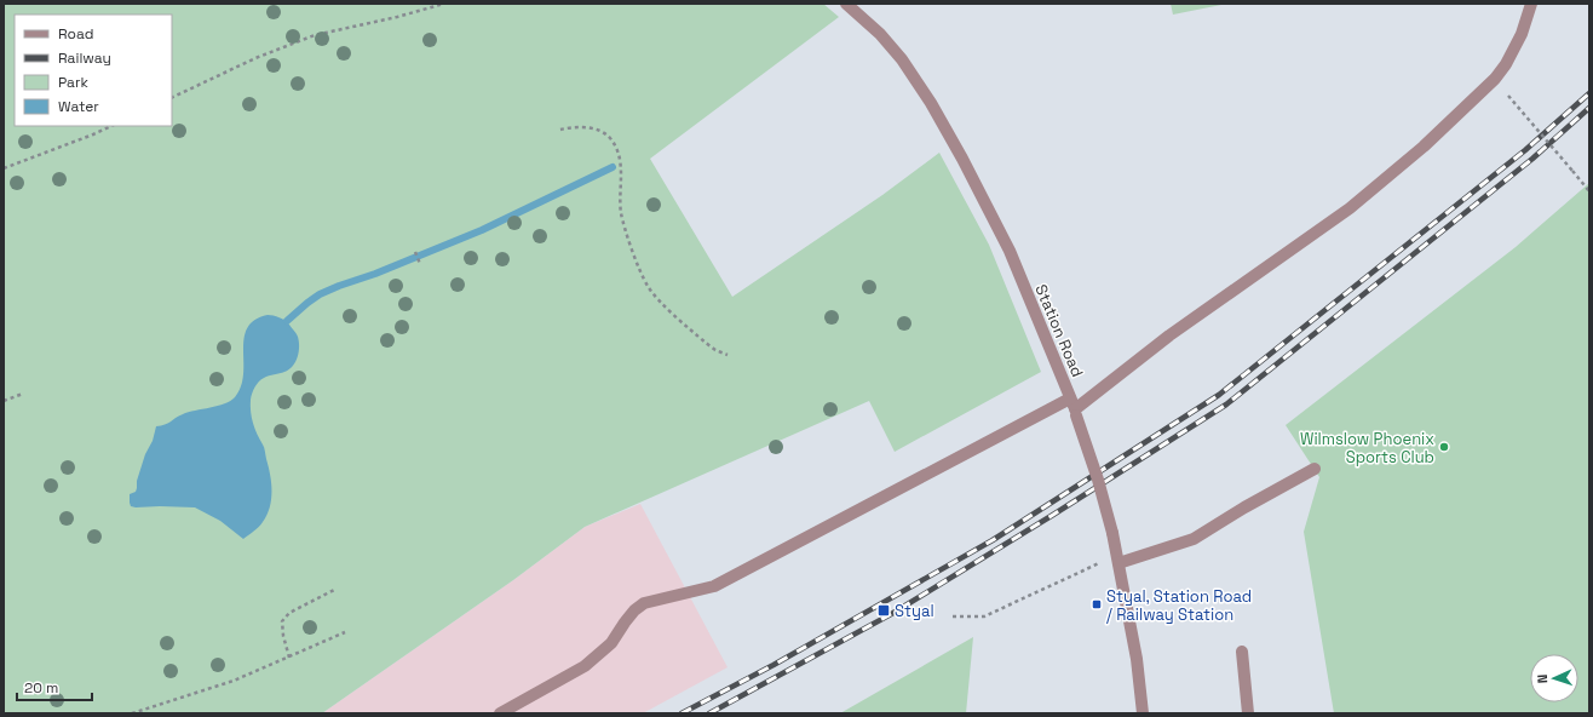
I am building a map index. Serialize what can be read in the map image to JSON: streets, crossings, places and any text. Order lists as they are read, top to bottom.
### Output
{
  "streets": {
    "street": ["Station Road"]
  },
  "places": {
    "other": ["Wilmslow Phoenix Sports Club"],
    "transit": ["Styal, Station Road / Railway Station", "Styal"]
  },
  "legend": [
    "Road",
    "Railway",
    "Park",
    "Water"
  ],
  "scale_bar": "20 m",
  "north": "left"
}
